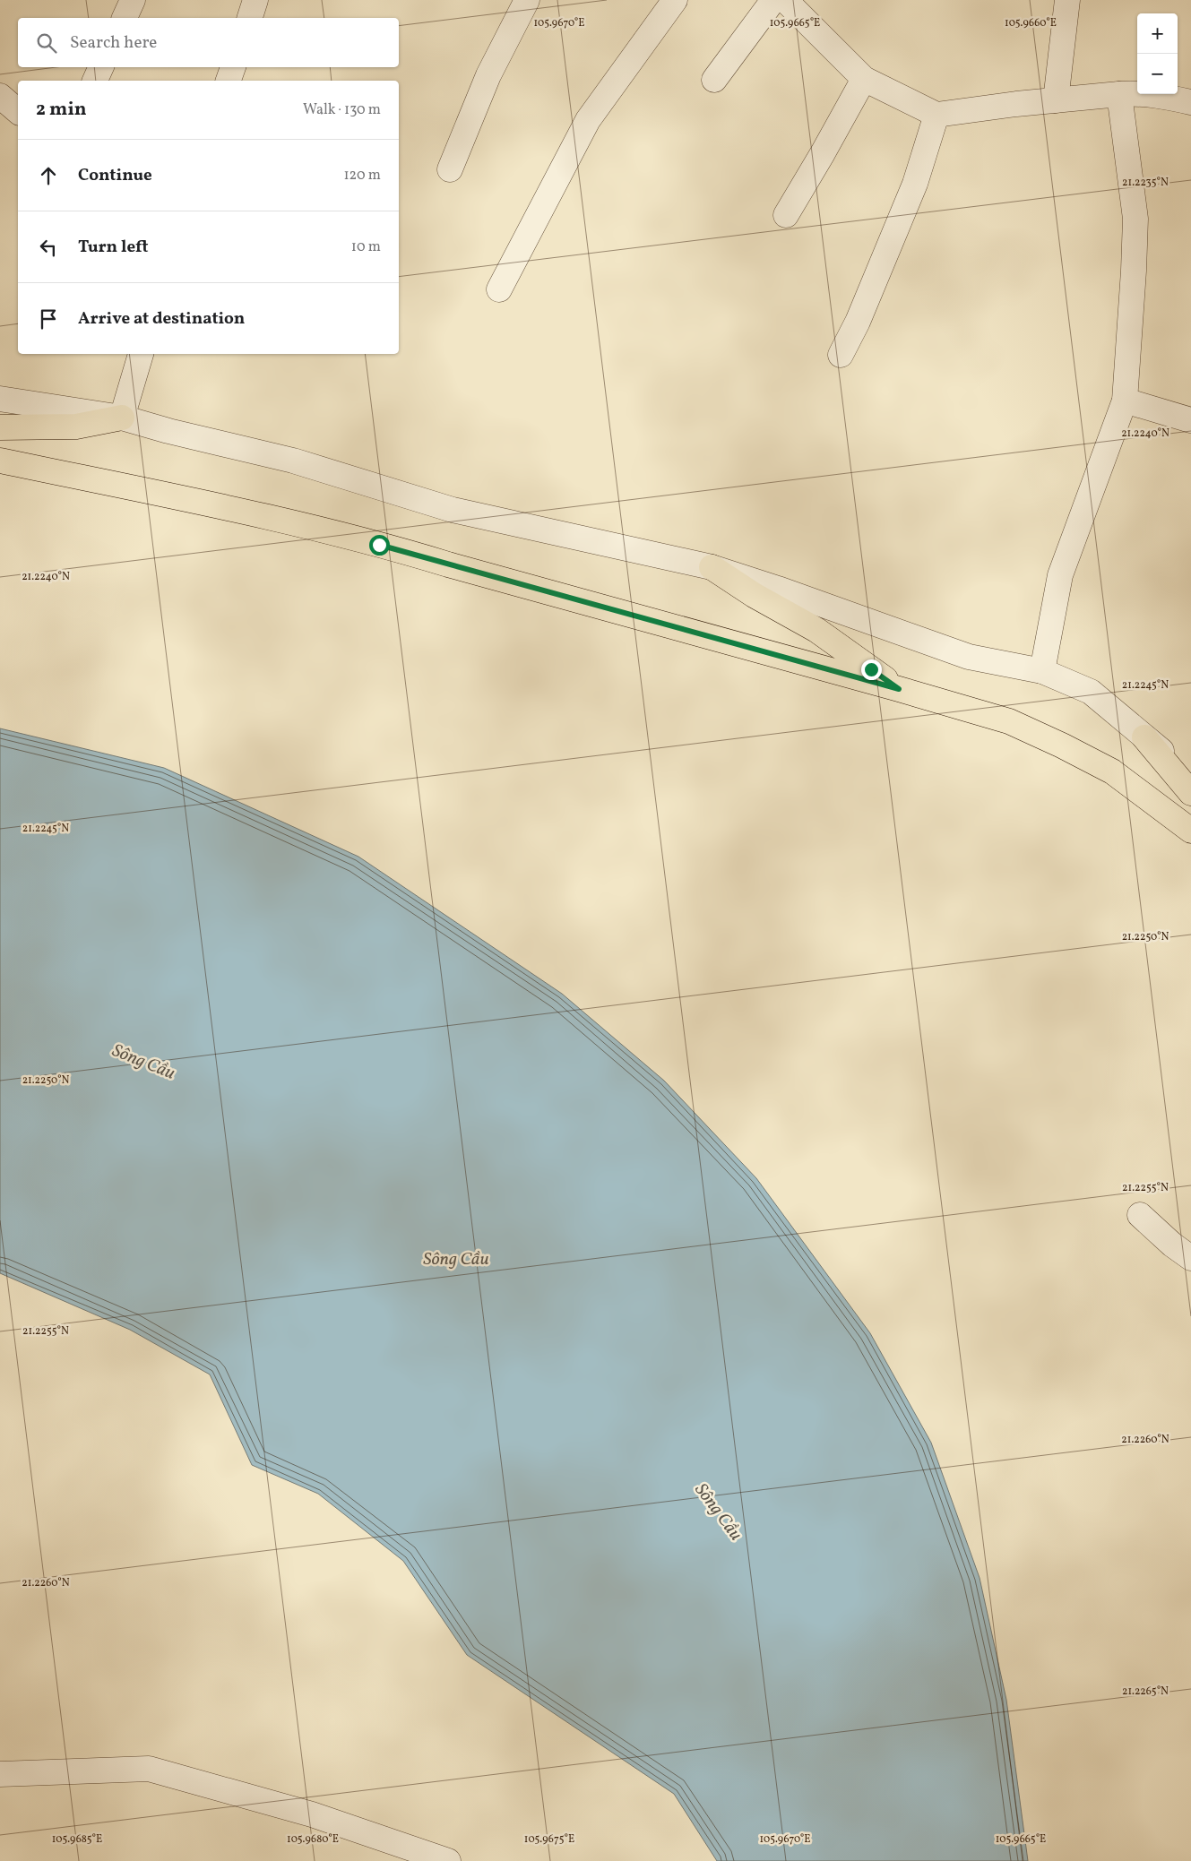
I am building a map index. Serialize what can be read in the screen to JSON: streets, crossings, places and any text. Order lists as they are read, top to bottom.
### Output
{
  "water": ["Sông Cầu"],
  "page": {
    "map_buttons": ["+", "−"],
    "search": "Search here",
    "heading": ["2 min", "Walk · 130 m"],
    "list": [
      ["Continue", "120 m"],
      ["Turn left", "10 m"],
      "Arrive at destination"
    ]
  },
  "coordinates": [
    "105.9660°E",
    "105.9670°E",
    "105.9665°E",
    "21.2235°N",
    "21.2240°N",
    "21.2245°N",
    "21.2250°N",
    "21.2255°N",
    "21.2260°N",
    "21.2265°N",
    "105.9685°E",
    "105.9680°E",
    "105.9675°E"
  ]
}
